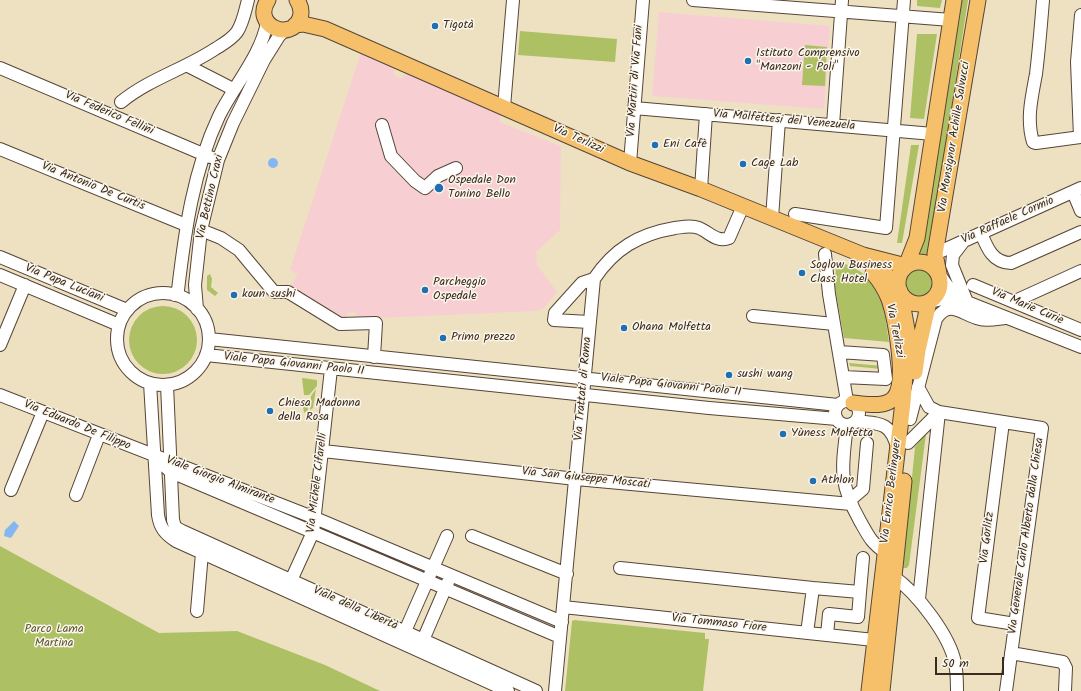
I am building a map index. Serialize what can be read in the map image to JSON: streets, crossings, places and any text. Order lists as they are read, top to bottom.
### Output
{
  "streets": {
    "main road": ["Via Monsignor Achille Salvucci", "Via Terlizzi", "Via Enrico Berlinguer"],
    "street": [
      "Via Martiri di Via Fani",
      "Via Federico Fellini",
      "Via Molfettesi del Venezuela",
      "Via Antonio De Curtis",
      "Via Bettino Craxi",
      "Via Raffaele Cormio",
      "Via Papa Luciani",
      "Via Marie Curie",
      "Viale Papa Giovanni Paolo II",
      "Via Trattati di Roma",
      "Via Eduardo De Filippo",
      "Via San Giuseppe Moscati",
      "Viale Giorgio Almirante",
      "Via Michele Cifarelli",
      "Via Generale Carlo Alberto dalla Chiesa",
      "Via Gorlitz",
      "Viale della Libertà",
      "Via Tommaso Fiore"
    ]
  },
  "crossings": [
    ["Via Martiri di Via Fani", "Via Molfettesi del Venezuela"],
    ["Via Martiri di Via Fani", "Via Terlizzi"],
    ["Via Federico Fellini", "Via Bettino Craxi"],
    ["Via Molfettesi del Venezuela", "Via Monsignor Achille Salvucci"],
    ["Via Monsignor Achille Salvucci", "Via Terlizzi"],
    ["Via Monsignor Achille Salvucci", "Via Raffaele Cormio"],
    ["Via Monsignor Achille Salvucci", "Via Enrico Berlinguer"],
    ["Via Terlizzi", "Via Bettino Craxi"],
    ["Via Terlizzi", "Viale Papa Giovanni Paolo II"],
    ["Via Terlizzi", "Via Enrico Berlinguer"],
    ["Via Antonio De Curtis", "Via Bettino Craxi"],
    ["Via Bettino Craxi", "Via Papa Luciani"],
    ["Via Bettino Craxi", "Viale Papa Giovanni Paolo II"],
    ["Via Papa Luciani", "Viale Papa Giovanni Paolo II"],
    ["Viale Papa Giovanni Paolo II", "Via Trattati di Roma"],
    ["Viale Papa Giovanni Paolo II", "Via Michele Cifarelli"],
    ["Viale Papa Giovanni Paolo II", "Via Enrico Berlinguer"],
    ["Via Trattati di Roma", "Via San Giuseppe Moscati"],
    ["Via Trattati di Roma", "Viale Giorgio Almirante"],
    ["Via Trattati di Roma", "Via Tommaso Fiore"],
    ["Via Eduardo De Filippo", "Viale Giorgio Almirante"],
    ["Via San Giuseppe Moscati", "Via Michele Cifarelli"],
    ["Viale Giorgio Almirante", "Via Michele Cifarelli"],
    ["Via Michele Cifarelli", "Viale della Libertà"],
    ["Via Enrico Berlinguer", "Via Tommaso Fiore"],
    ["Via Generale Carlo Alberto dalla Chiesa", "Via Gorlitz"]
  ],
  "parks": ["Parco Lama Martina"],
  "places": [
    "Tigotà",
    "Istituto Comprensivo \"Manzoni - Poli\"",
    "Eni Cafè",
    "Cage Lab",
    "Ospedale Don Tonino Bello",
    "Soglow Business Class Hotel",
    "Parcheggio Ospedale",
    "koun sushi",
    "Ohana Molfetta",
    "Primo prezzo",
    "sushi wang",
    "Chiesa Madonna della Rosa",
    "Yùness Molfetta",
    "Athlon"
  ],
  "scale_bar": "50 m"
}
